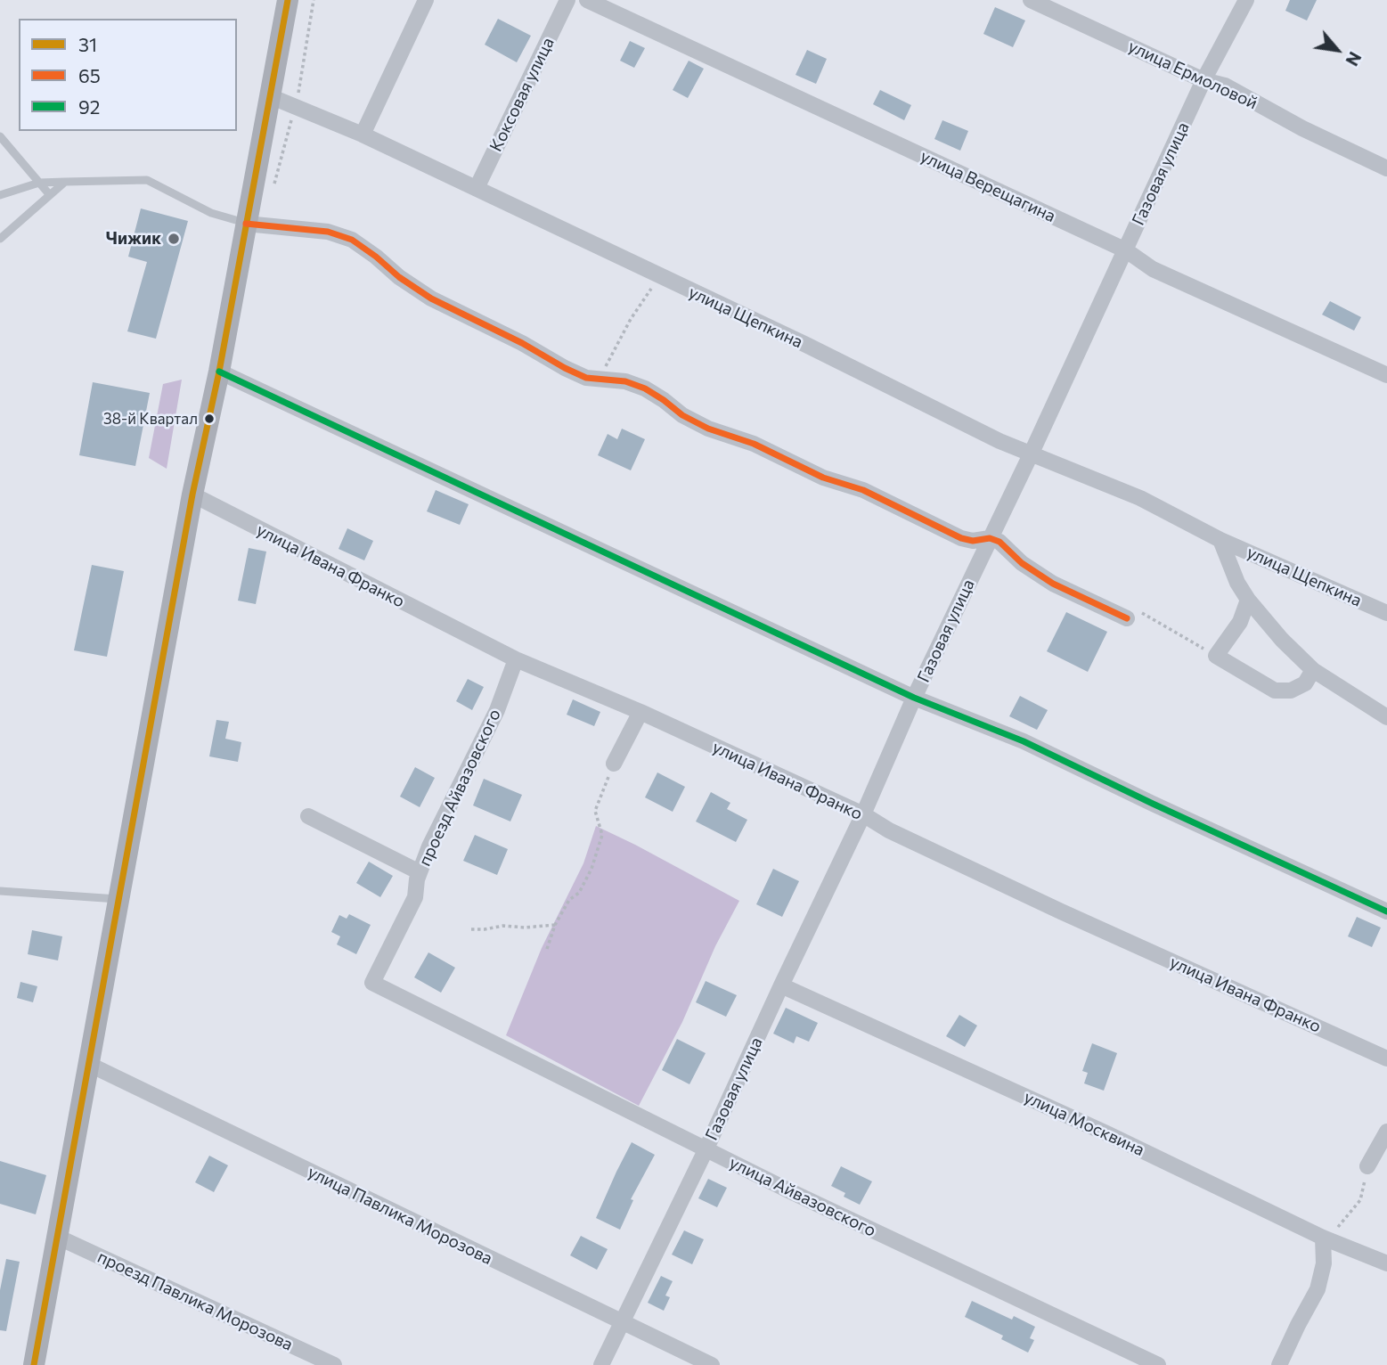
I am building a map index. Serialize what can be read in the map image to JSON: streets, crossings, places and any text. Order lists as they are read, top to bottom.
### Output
{
  "streets": {
    "street": [
      "улица Ермоловой",
      "Коксовая улица",
      "Газовая улица",
      "улица Верещагина",
      "улица Щепкина",
      "улица Ивана Франко",
      "проезд Айвазовского",
      "улица Москвина",
      "улица Айвазовского",
      "улица Павлика Морозова",
      "проезд Павлика Морозова"
    ]
  },
  "crossings": [
    ["улица Ермоловой", "Газовая улица"],
    ["Коксовая улица", "улица Щепкина"],
    ["Газовая улица", "улица Верещагина"],
    ["Газовая улица", "улица Щепкина"],
    ["Газовая улица", "улица Ивана Франко"],
    ["Газовая улица", "улица Москвина"],
    ["Газовая улица", "улица Айвазовского"],
    ["Газовая улица", "улица Павлика Морозова"],
    ["улица Ивана Франко", "проезд Айвазовского"],
    ["проезд Айвазовского", "улица Айвазовского"]
  ],
  "places": ["Чижик", "38-й Квартал"],
  "lines": ["transit line 31", "transit line 65", "transit line 92"],
  "legend": ["31", "65", "92"],
  "north": "bottom right"
}
